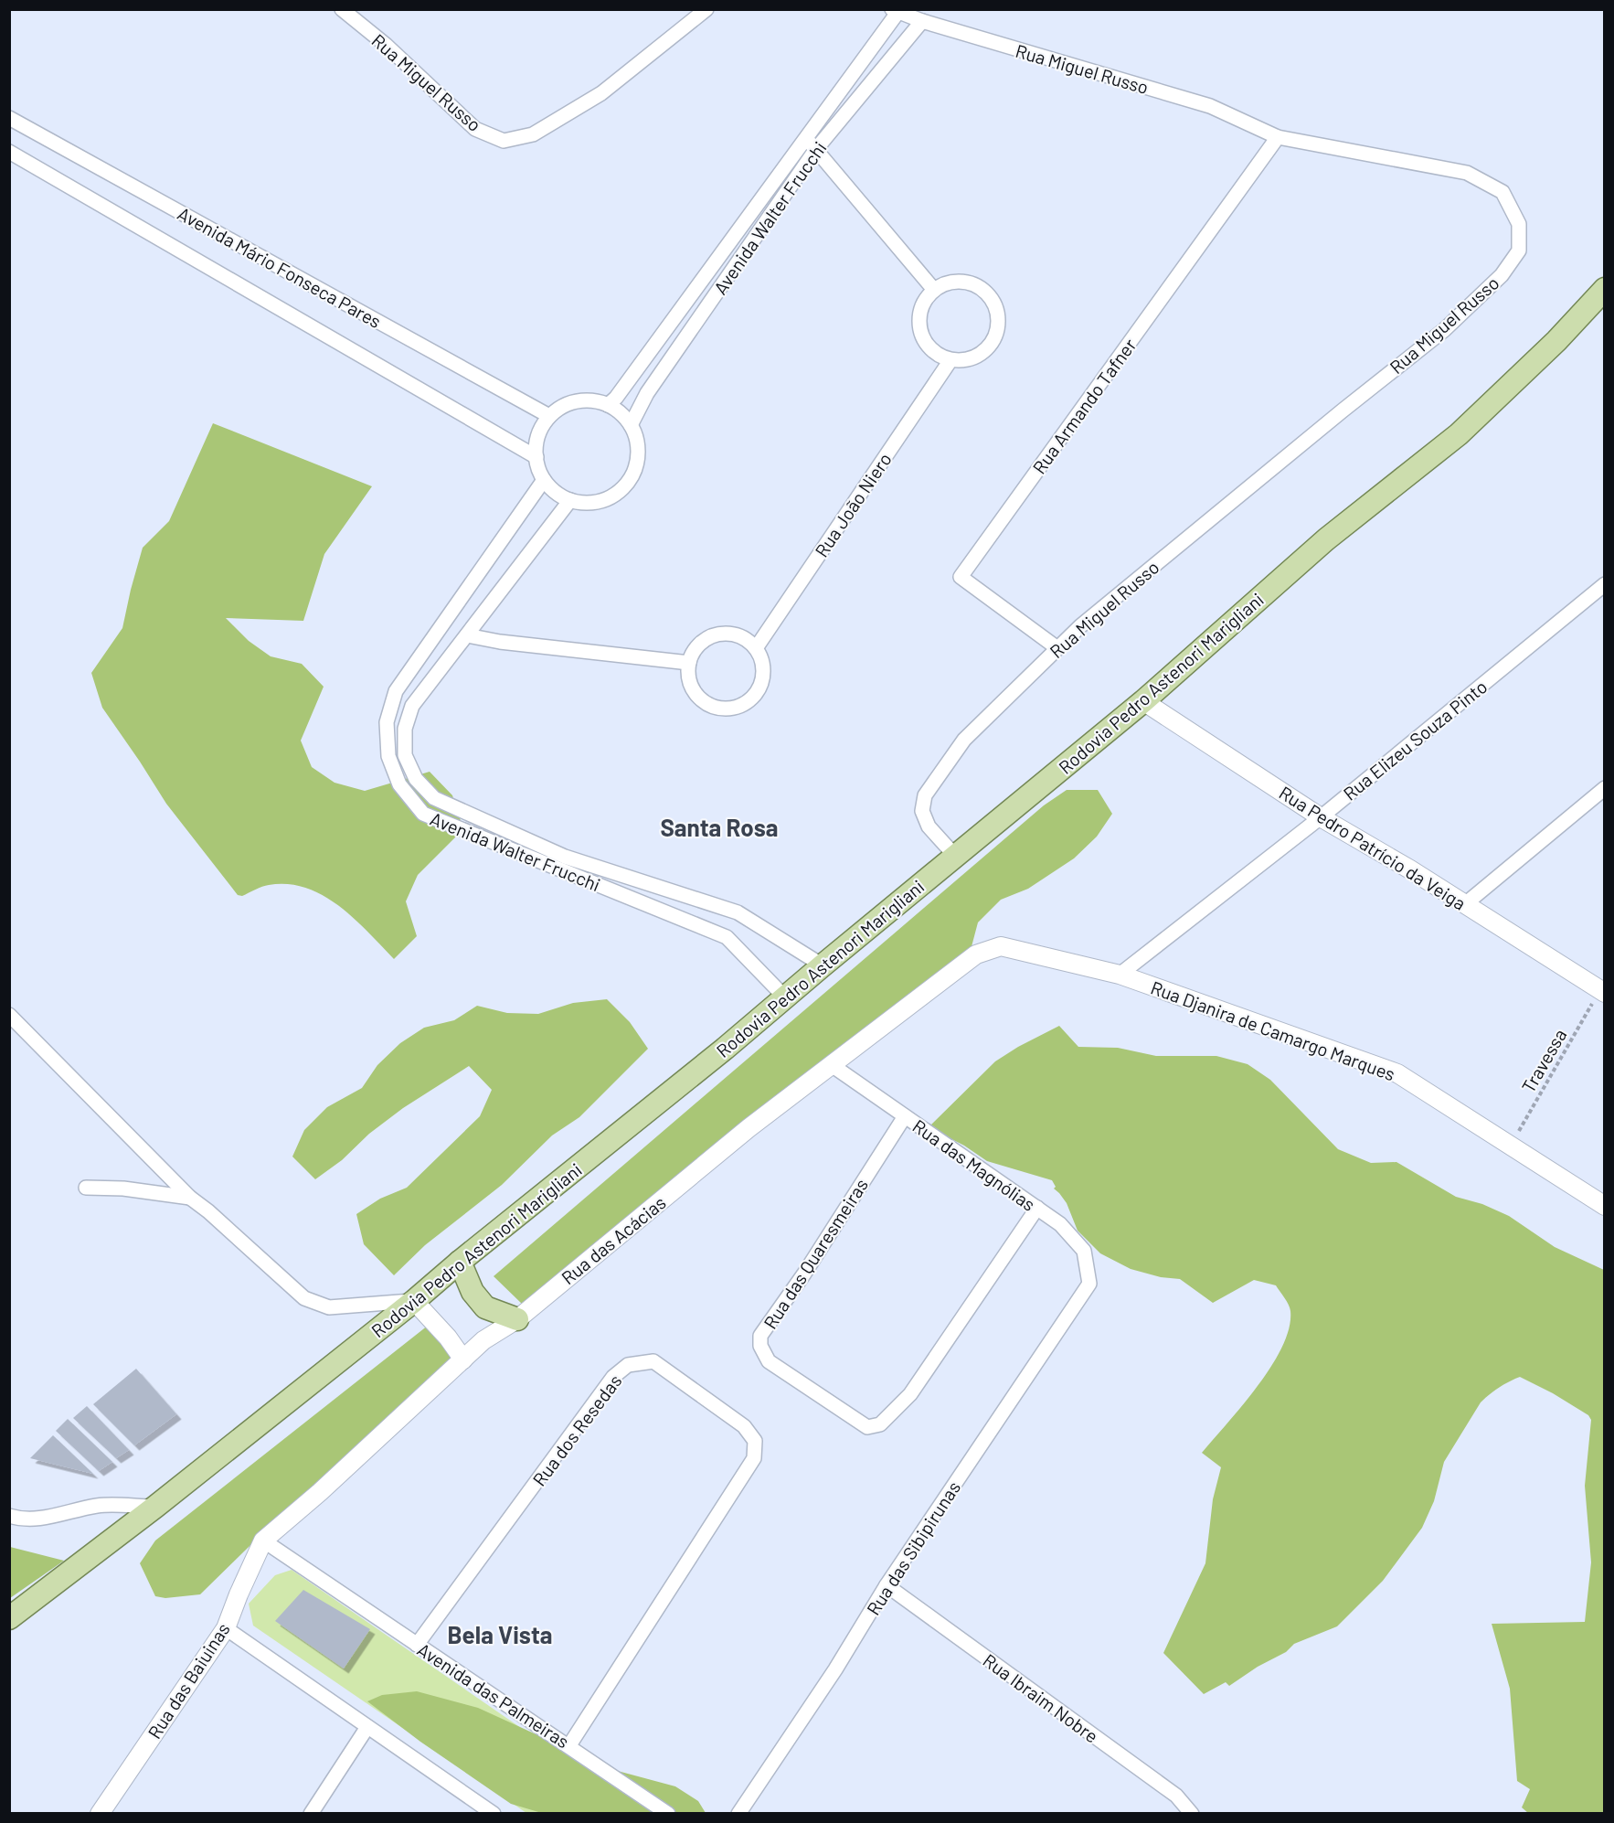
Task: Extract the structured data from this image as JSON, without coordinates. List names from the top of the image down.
{
  "streets": {
    "main road": ["Rodovia Pedro Astenori Marigliani"],
    "street": [
      "Rua Miguel Russo",
      "Avenida Walter Frucchi",
      "Avenida Mário Fonseca Pares",
      "Rua Armando Tafner",
      "Rua João Niero",
      "Rua Elizeu Souza Pinto",
      "Rua Pedro Patrício da Veiga",
      "Rua Djanira de Camargo Marques",
      "Rua das Magnólias",
      "Rua das Acácias",
      "Rua das Quaresmeiras",
      "Rua dos Resedas",
      "Rua das Sibipirunas",
      "Rua das Baiuinas",
      "Avenida das Palmeiras",
      "Rua Ibraim Nobre"
    ],
    "path": ["Travessa"]
  },
  "crossings": [
    ["Rua Miguel Russo", "Avenida Walter Frucchi"],
    ["Rua Miguel Russo", "Rua Armando Tafner"],
    ["Rua Miguel Russo", "Rodovia Pedro Astenori Marigliani"],
    ["Avenida Walter Frucchi", "Avenida Mário Fonseca Pares"],
    ["Avenida Walter Frucchi", "Rodovia Pedro Astenori Marigliani"],
    ["Rodovia Pedro Astenori Marigliani", "Rua Pedro Patrício da Veiga"],
    ["Rua Elizeu Souza Pinto", "Rua Pedro Patrício da Veiga"],
    ["Rua Elizeu Souza Pinto", "Rua Djanira de Camargo Marques"],
    ["Rua Pedro Patrício da Veiga", "Travessa"],
    ["Rua Djanira de Camargo Marques", "Travessa"],
    ["Rua Djanira de Camargo Marques", "Rua das Acácias"],
    ["Rua das Magnólias", "Rua das Acácias"],
    ["Rua das Magnólias", "Rua das Quaresmeiras"],
    ["Rua das Magnólias", "Rua das Sibipirunas"],
    ["Rua das Acácias", "Rua das Baiuinas"],
    ["Rua das Acácias", "Avenida das Palmeiras"],
    ["Rua dos Resedas", "Avenida das Palmeiras"],
    ["Rua das Sibipirunas", "Rua Ibraim Nobre"],
    ["Rua das Baiuinas", "Avenida das Palmeiras"]
  ],
  "districts": ["Santa Rosa", "Bela Vista"]
}
